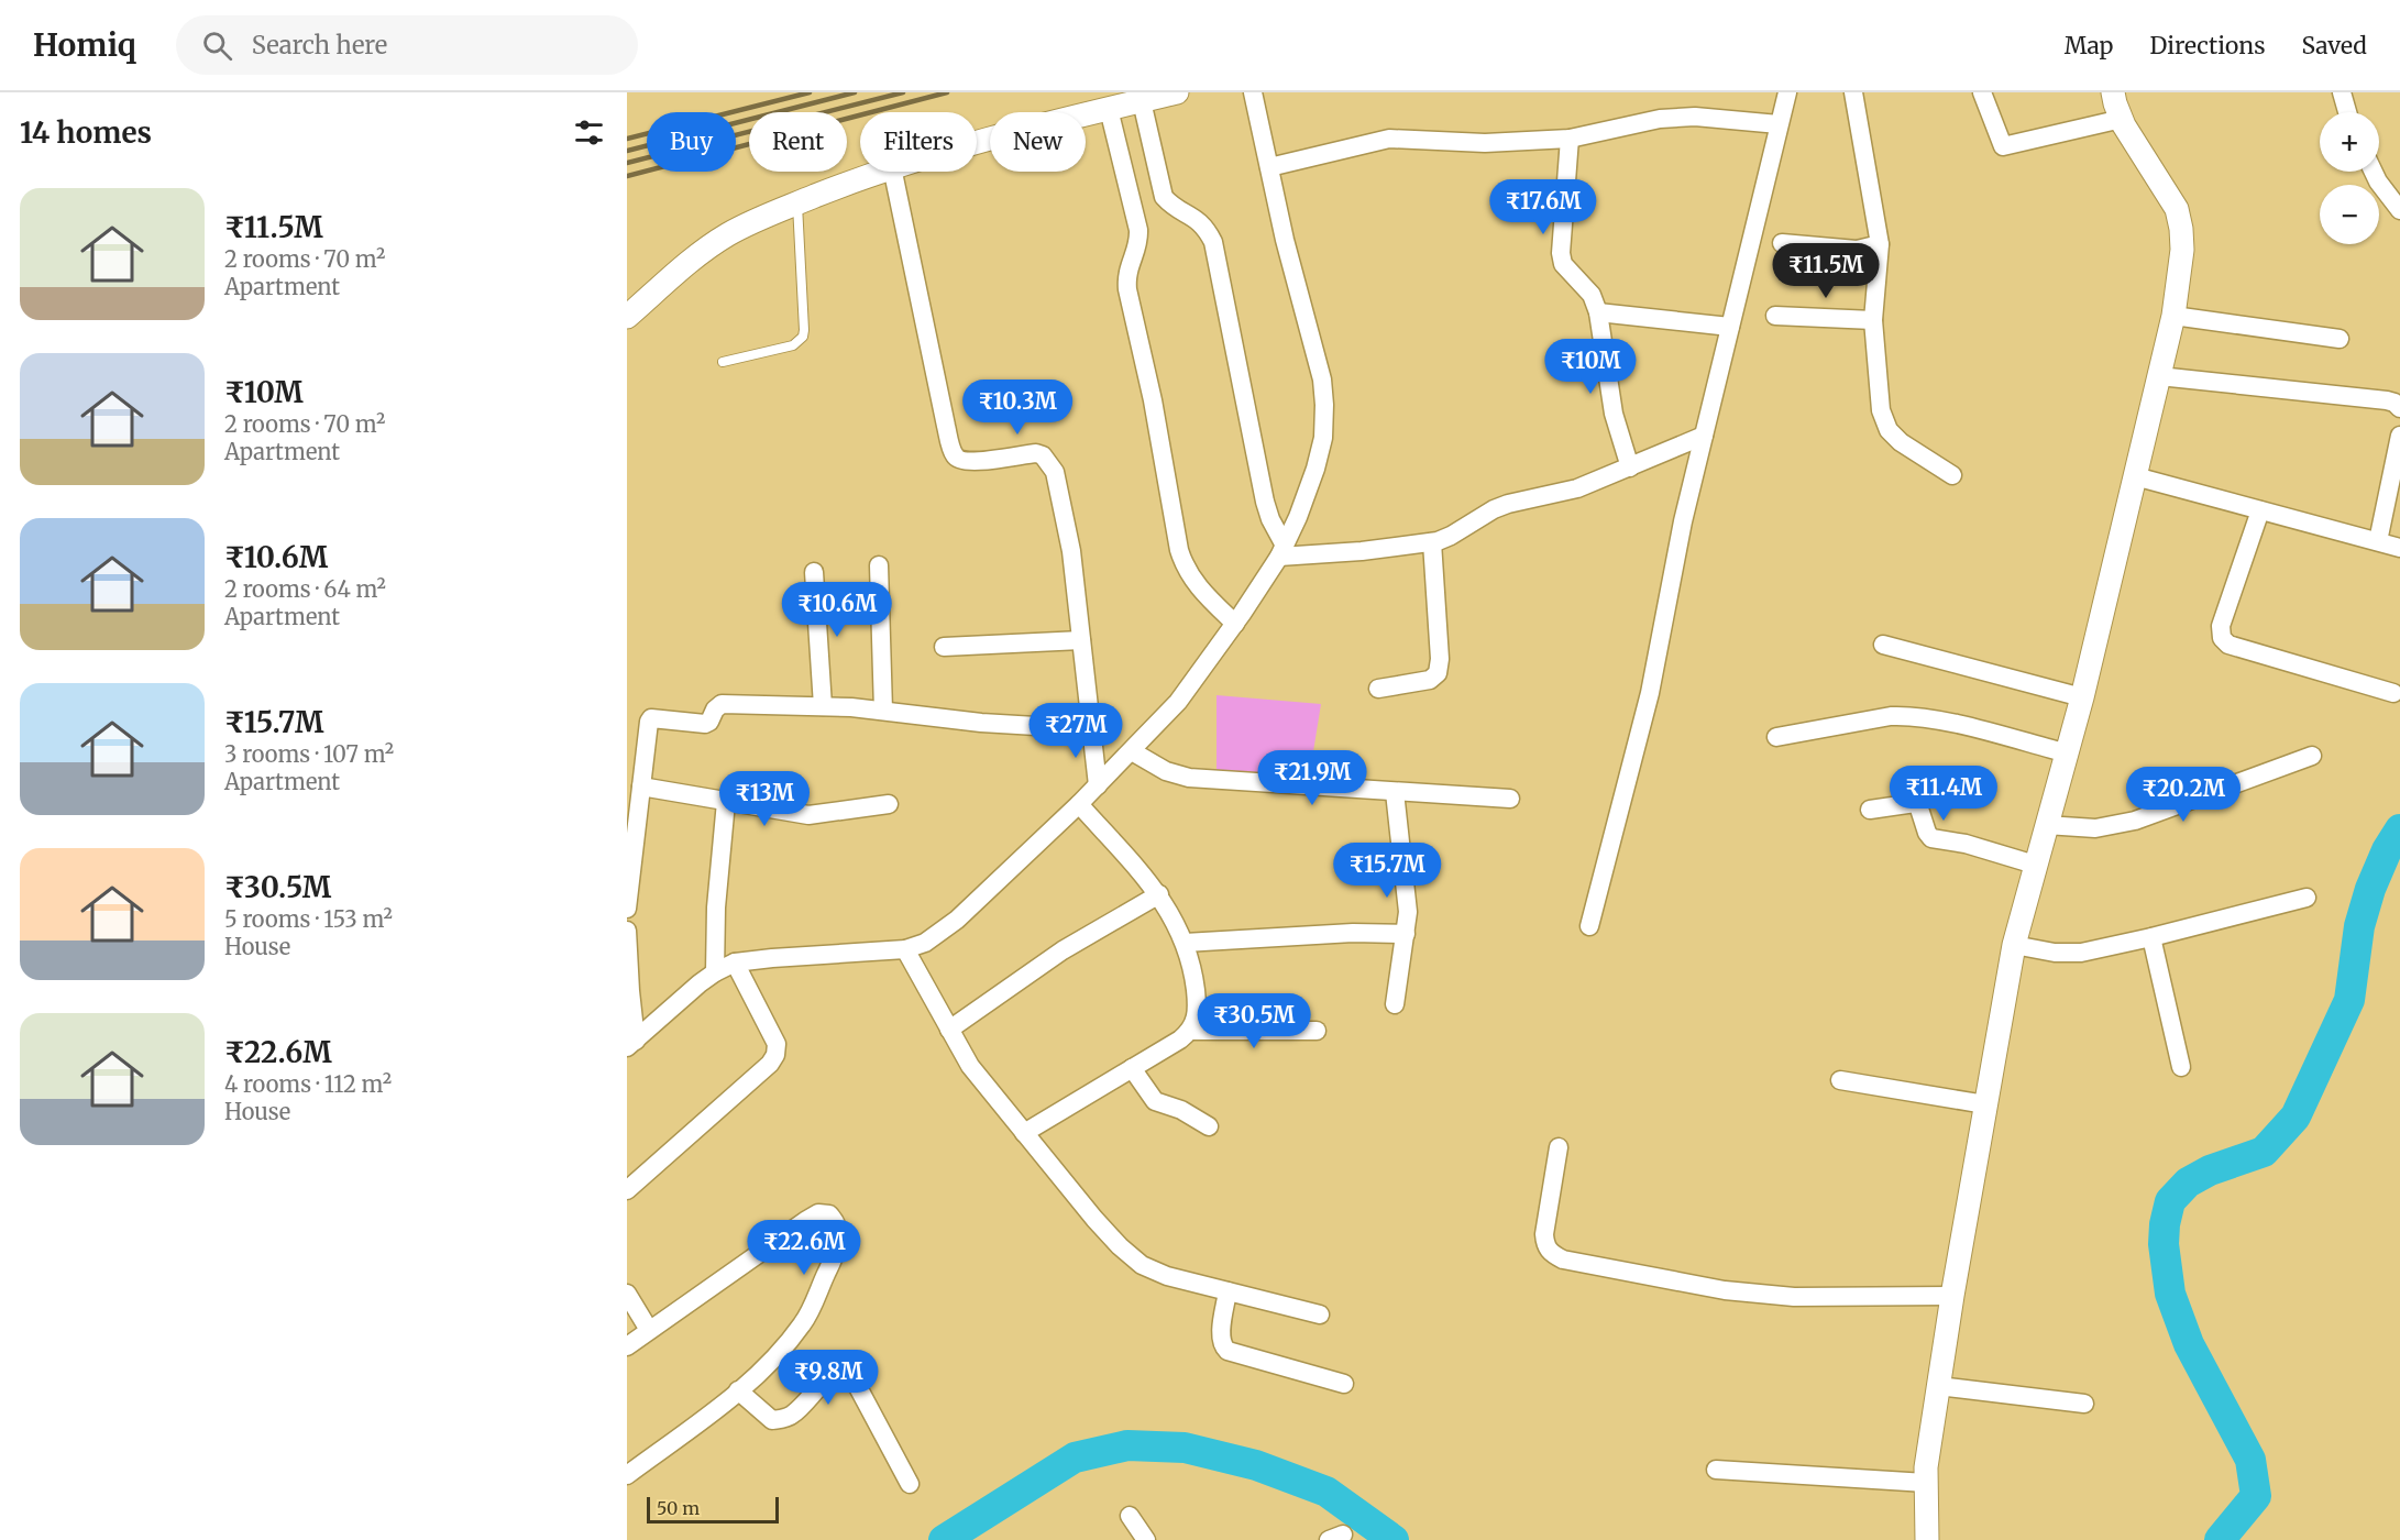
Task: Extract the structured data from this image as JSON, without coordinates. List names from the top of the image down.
{
  "scale_bar": "50 m",
  "page": {
    "header": "Homiq",
    "search": "Search here",
    "nav": ["Map", "Directions", "Saved"],
    "heading": "14 homes",
    "map_buttons": ["+", "−"],
    "chip": [
      "Buy",
      "Rent",
      "Filters",
      "New"
    ],
    "list": [
      {
        "name": "₹11.5M",
        "note": "2 rooms · 70 m² · Apartment"
      },
      {
        "name": "₹10M",
        "note": "2 rooms · 70 m² · Apartment"
      },
      {
        "name": "₹10.6M",
        "note": "2 rooms · 64 m² · Apartment"
      },
      {
        "name": "₹15.7M",
        "note": "3 rooms · 107 m² · Apartment"
      },
      {
        "name": "₹30.5M",
        "note": "5 rooms · 153 m² · House"
      },
      {
        "name": "₹22.6M",
        "note": "4 rooms · 112 m² · House"
      }
    ],
    "price": [
      "₹17.6M",
      "₹11.5M",
      "₹10M",
      "₹10.3M",
      "₹10.6M",
      "₹27M",
      "₹21.9M",
      "₹11.4M",
      "₹20.2M",
      "₹13M",
      "₹15.7M",
      "₹30.5M",
      "₹22.6M",
      "₹9.8M"
    ],
    "scale": "50 m"
  }
}
